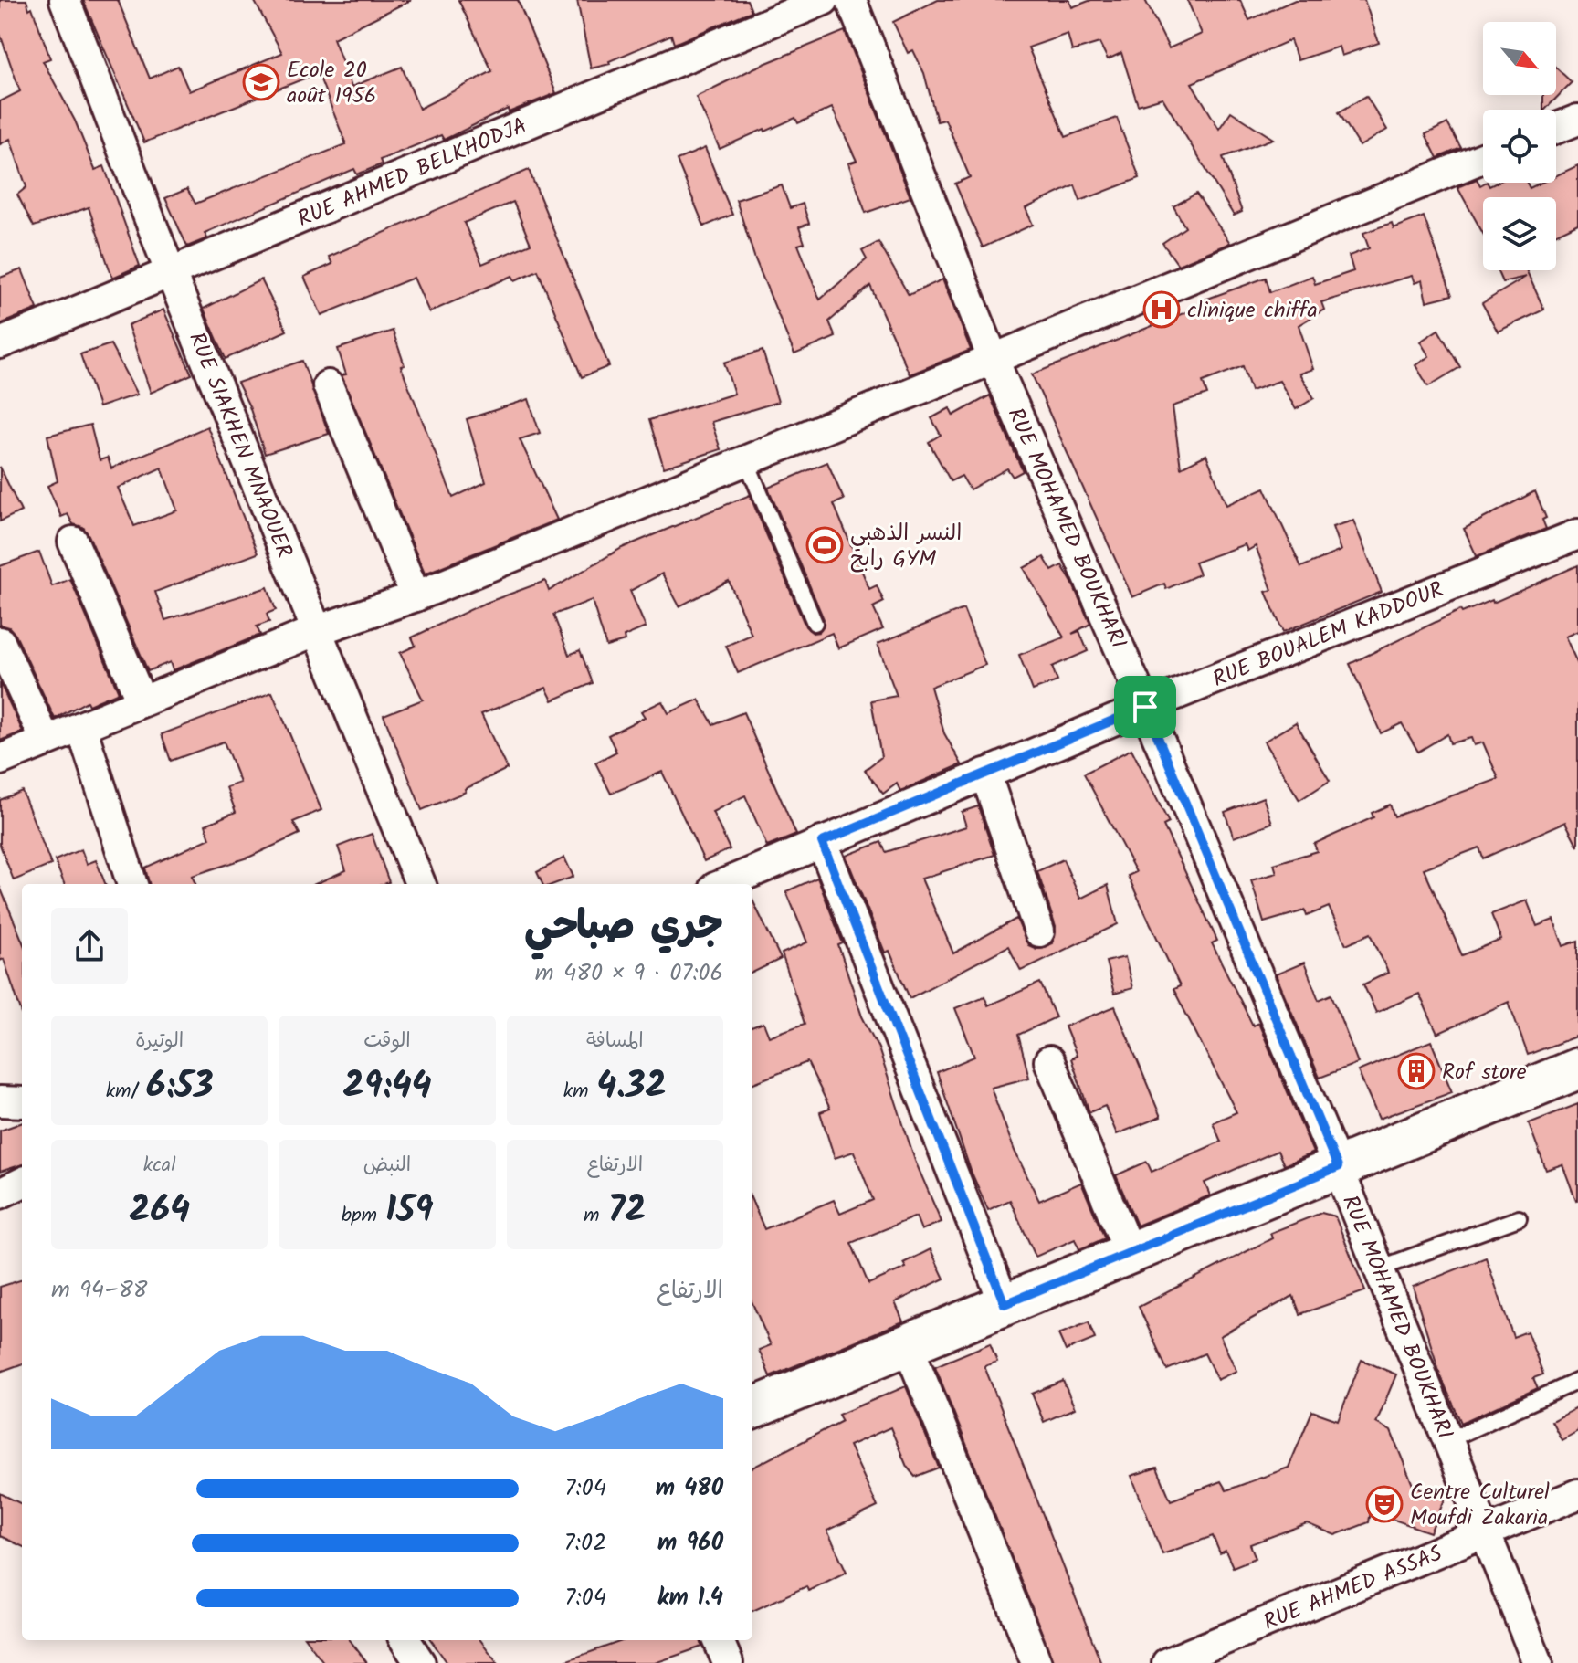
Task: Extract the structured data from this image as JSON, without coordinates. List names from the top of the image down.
{
  "streets": {
    "street": [
      "RUE AHMED BELKHODJA",
      "RUE SIAKHEN MNAOUER",
      "RUE MOHAMED BOUKHARI",
      "RUE BOUALEM KADDOUR",
      "RUE AHMED ASSAS"
    ]
  },
  "crossings": [
    ["RUE AHMED BELKHODJA", "RUE SIAKHEN MNAOUER"],
    ["RUE MOHAMED BOUKHARI", "RUE BOUALEM KADDOUR"],
    ["RUE MOHAMED BOUKHARI", "RUE AHMED ASSAS"]
  ],
  "places": {
    "school or university": ["Ecole 20 août 1956"],
    "hospital": ["clinique chiffa"],
    "sports": ["النسر الذهبي رابح GYM"],
    "building": ["Rof store"],
    "theatre": ["Centre Culturel Moufdi Zakaria"]
  },
  "north": "bottom right",
  "page": {
    "heading": ["جري صباحي", "07:06 · 9 × 480 m"],
    "stats": [
      ["المسافة", "4.32 km"],
      ["الوقت", "29:44"],
      ["الوتيرة", "6:53 /km"],
      ["الارتفاع", "72 m"],
      ["النبض", "159 bpm"],
      ["kcal", "264"]
    ],
    "chart": ["الارتفاع", "88–94 m"],
    "list": [
      {
        "name": "480 m",
        "note": "7:04"
      },
      {
        "name": "960 m",
        "note": "7:02"
      },
      {
        "name": "1.4 km",
        "note": "7:04"
      }
    ]
  }
}
